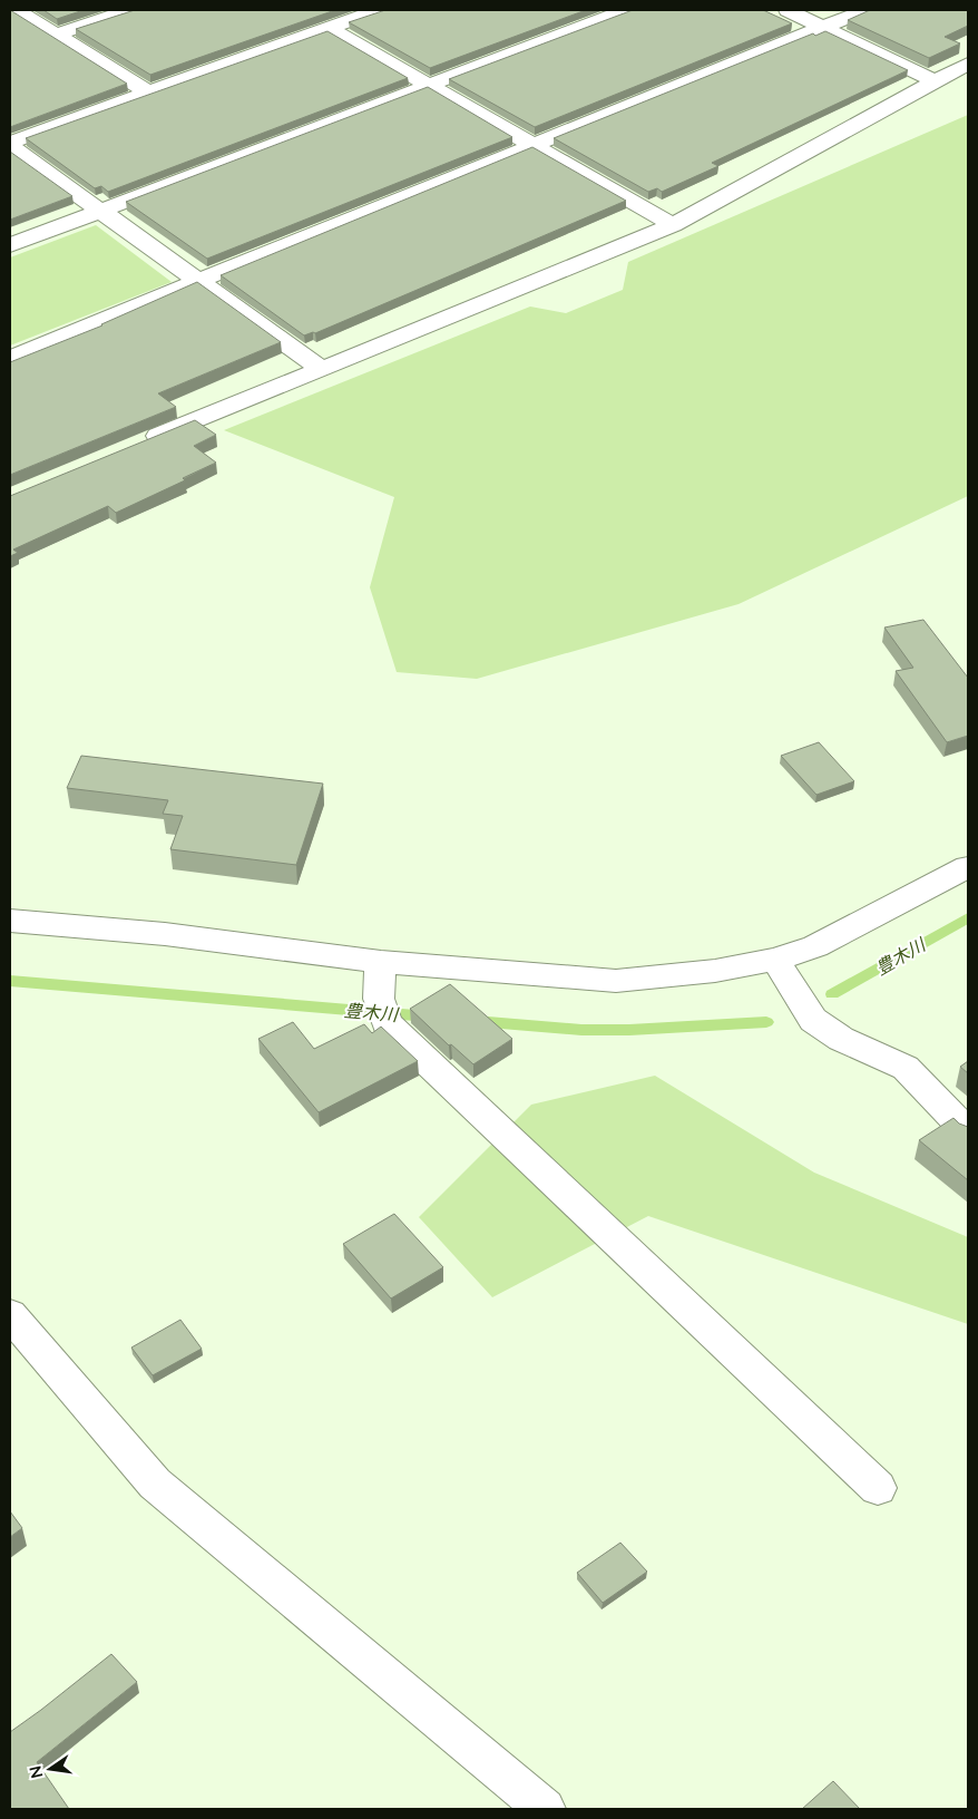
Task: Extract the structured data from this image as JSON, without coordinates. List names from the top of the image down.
{
  "water": ["豊木川"],
  "north": "left"
}
